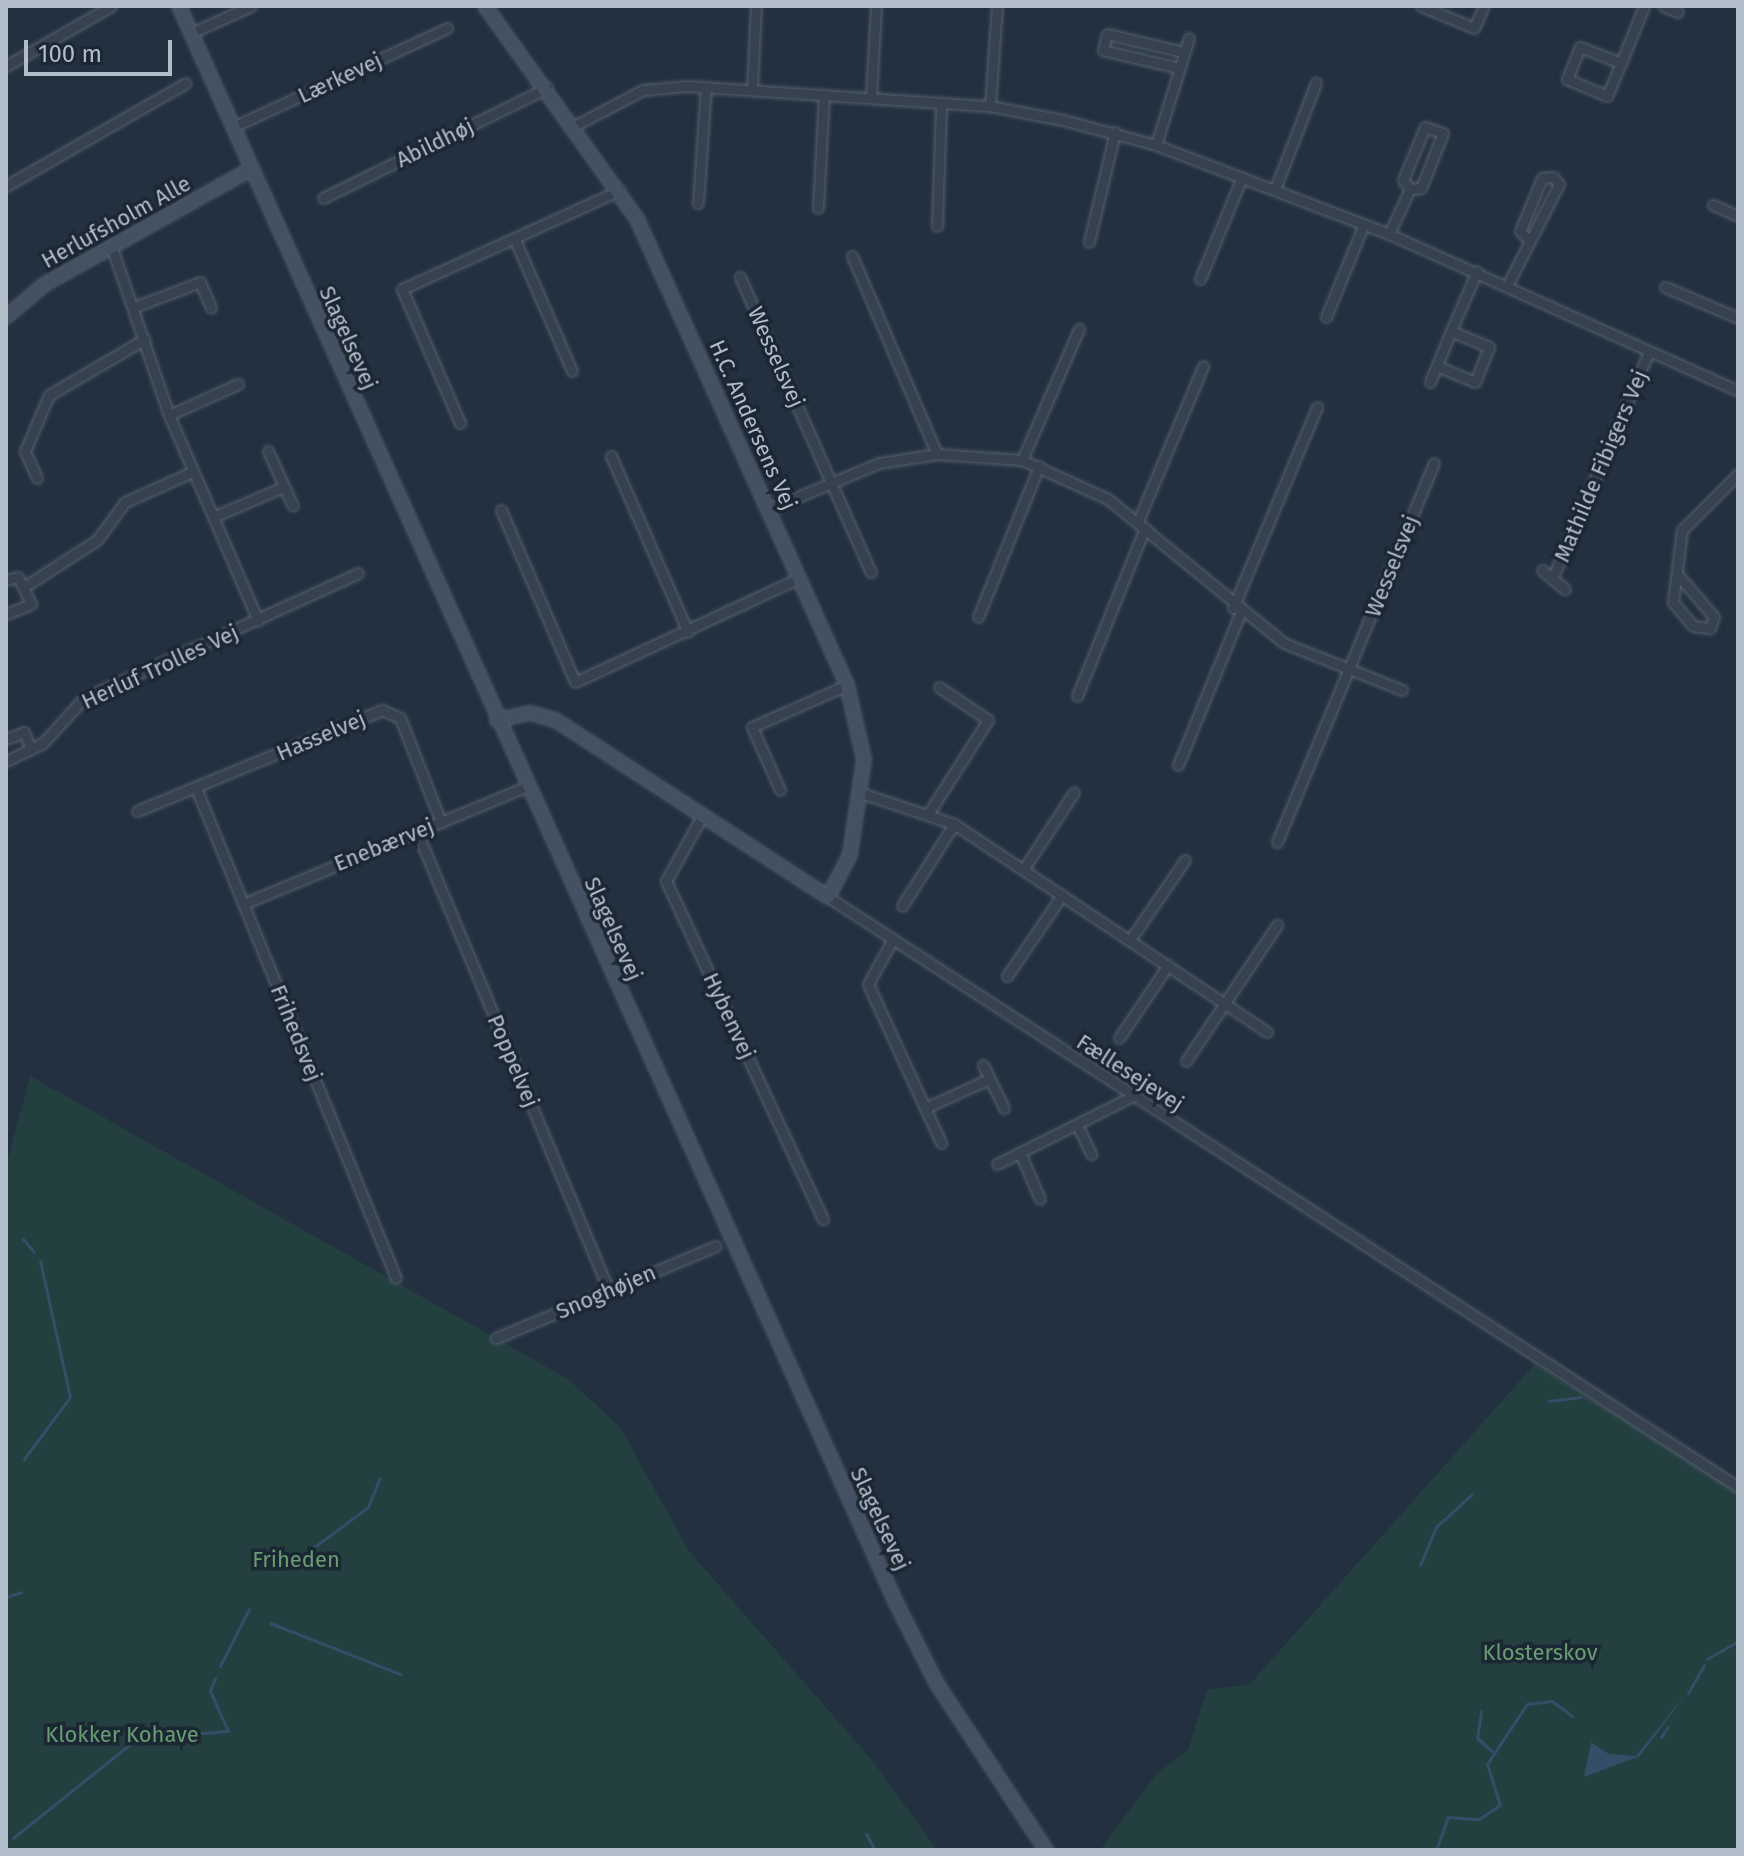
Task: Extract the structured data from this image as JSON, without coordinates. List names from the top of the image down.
{
  "streets": {
    "street": [
      "Lærkevej",
      "Abildhøj",
      "Herlufsholm Alle",
      "Slagelsevej",
      "Wesselsvej",
      "H.C. Andersens Vej",
      "Mathilde Fibigers Vej",
      "Herluf Trolles Vej",
      "Hasselvej",
      "Enebærvej",
      "Hybenvej",
      "Frihedsvej",
      "Poppelvej",
      "Fællesejevej",
      "Snoghøjen"
    ]
  },
  "crossings": [
    ["Lærkevej", "Slagelsevej"],
    ["Abildhøj", "H.C. Andersens Vej"],
    ["Herlufsholm Alle", "Slagelsevej"],
    ["Herlufsholm Alle", "Herluf Trolles Vej"],
    ["Slagelsevej", "Enebærvej"],
    ["Slagelsevej", "Fællesejevej"],
    ["H.C. Andersens Vej", "Fællesejevej"],
    ["Hasselvej", "Enebærvej"],
    ["Hasselvej", "Frihedsvej"],
    ["Enebærvej", "Frihedsvej"],
    ["Enebærvej", "Poppelvej"],
    ["Hybenvej", "Fællesejevej"],
    ["Poppelvej", "Snoghøjen"]
  ],
  "parks": ["Friheden", "Klosterskov", "Klokker Kohave"],
  "scale_bar": "100 m"
}
